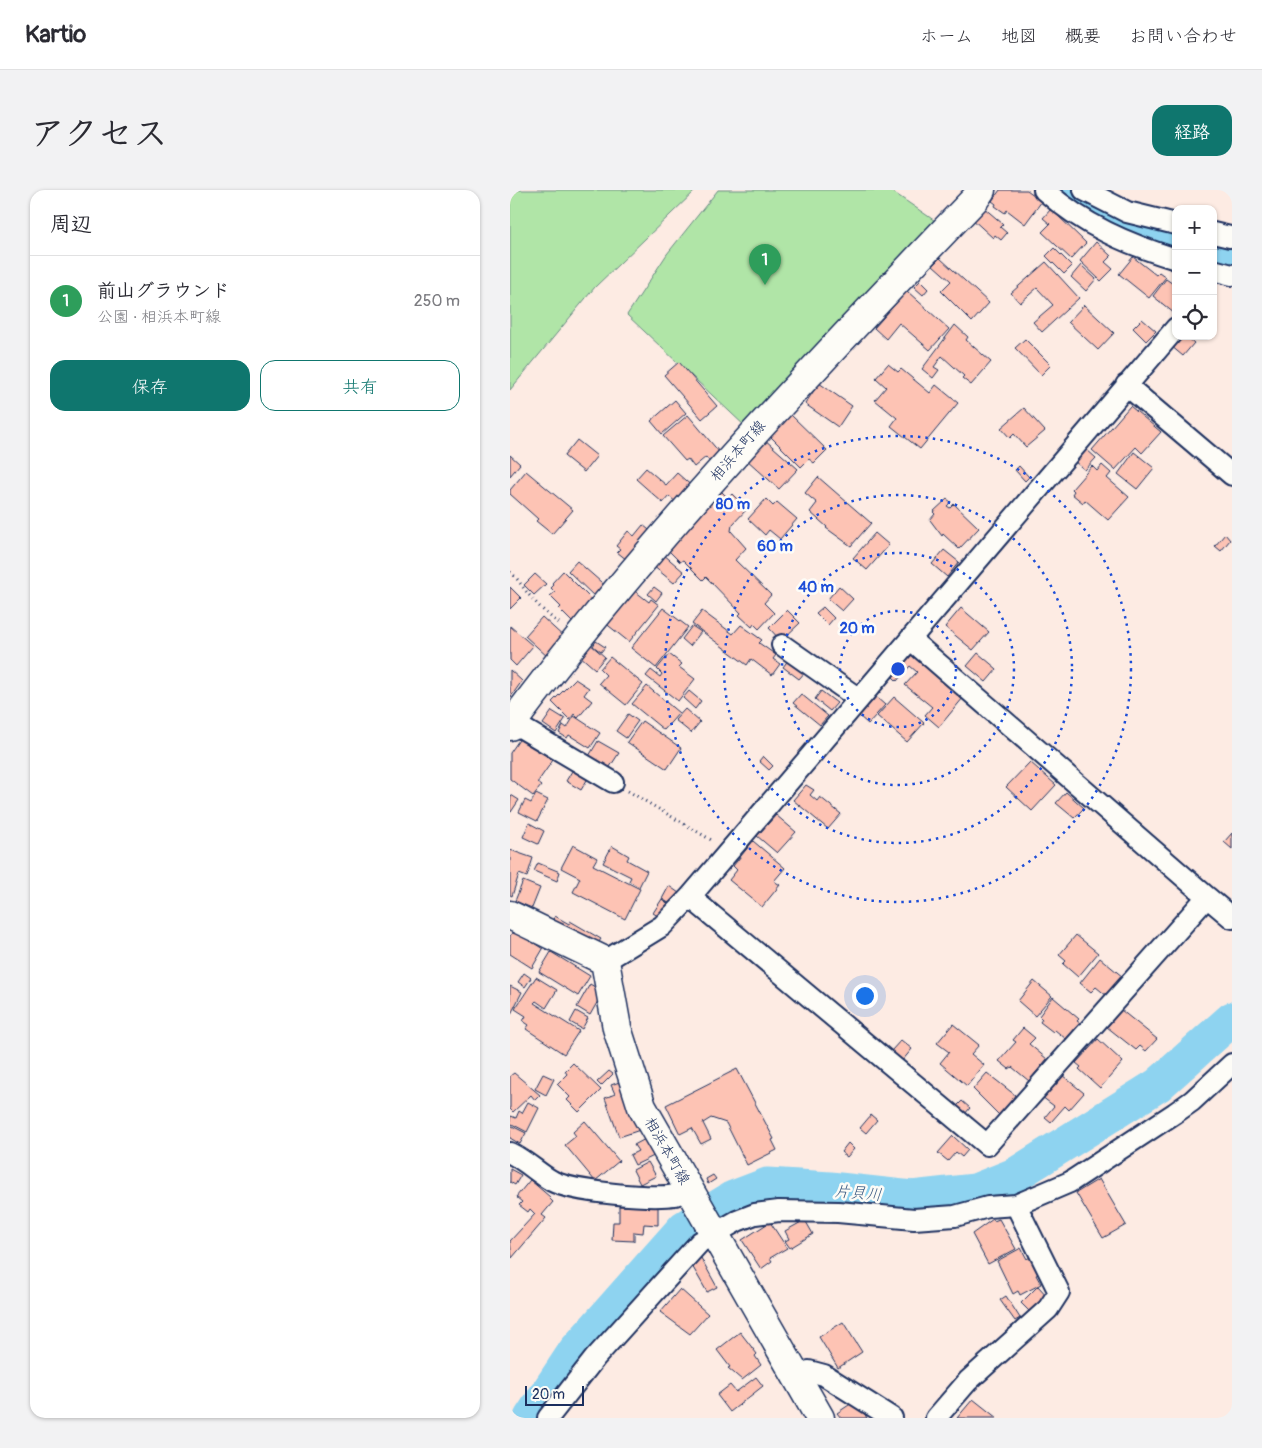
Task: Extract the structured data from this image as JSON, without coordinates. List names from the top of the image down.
{
  "streets": {
    "main road": ["相浜本町線"]
  },
  "water": ["片貝川"],
  "scale_bar": "20 m",
  "page": {
    "header": "Kartio",
    "nav": [
      "ホーム",
      "地図",
      "概要",
      "お問い合わせ"
    ],
    "title": "アクセス",
    "buttons": [
      "経路",
      ["保存", "共有"]
    ],
    "heading": "周辺",
    "map_buttons": ["+", "−"],
    "pins": "1",
    "list": [
      {
        "mark": "1",
        "name": "前山グラウンド",
        "note": "公園 · 相浜本町線",
        "value": "250 m"
      }
    ],
    "scale": "20 m"
  },
  "rings": [
    "80 m",
    "60 m",
    "40 m",
    "20 m"
  ]
}
